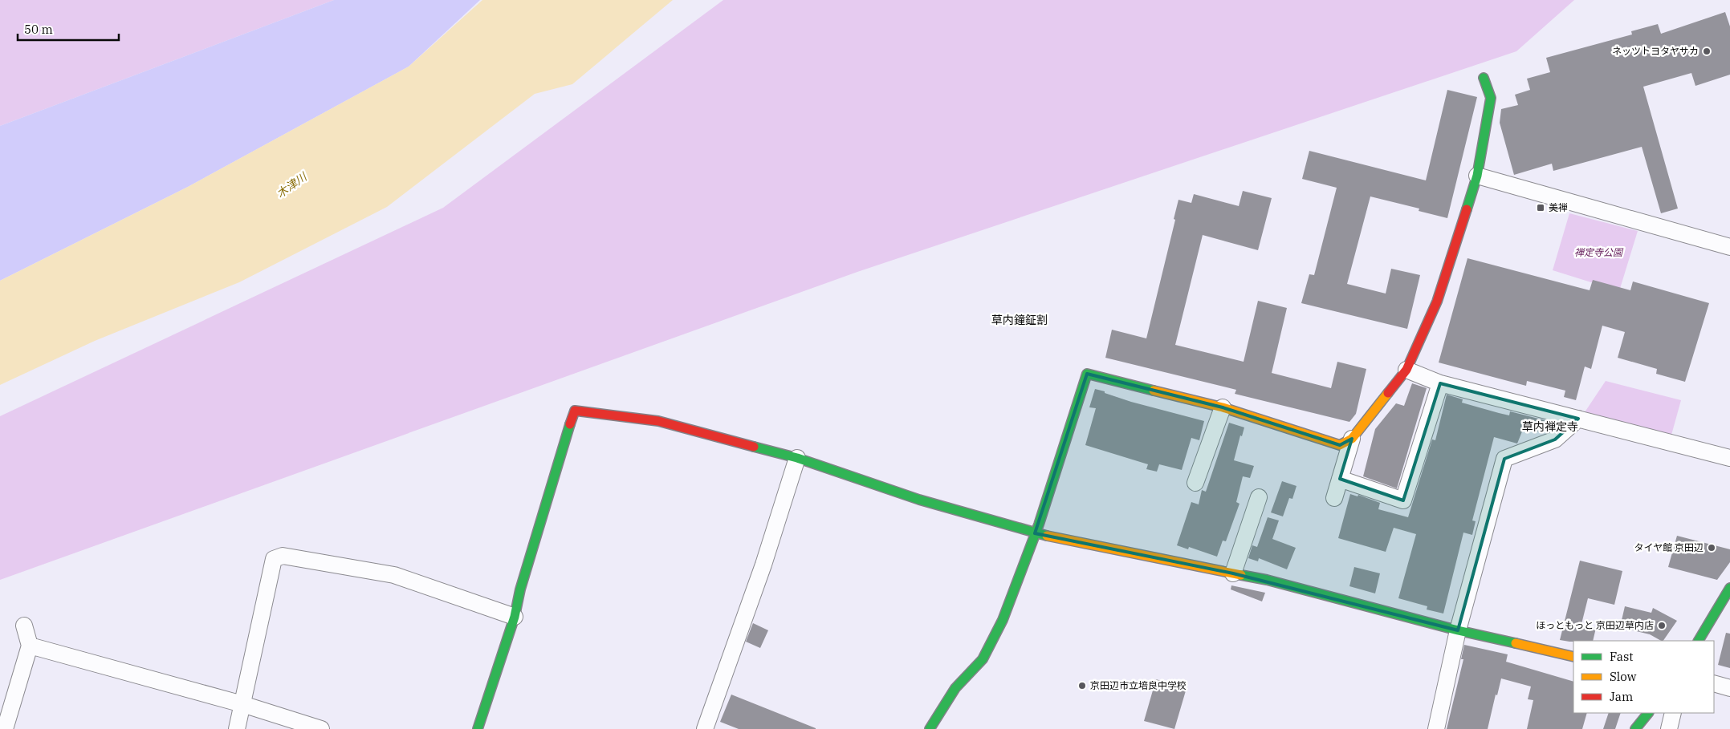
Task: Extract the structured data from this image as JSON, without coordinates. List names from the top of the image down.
{
  "districts": ["草内鐘鉦割", "草内禅定寺"],
  "water": ["木津川"],
  "parks": ["禅定寺公園"],
  "places": {
    "other": [
      "ネッツトヨタヤサカ",
      "タイヤ館 京田辺",
      "ほっともっと 京田辺草内店",
      "京田辺市立培良中学校"
    ],
    "transit": ["美禅"]
  },
  "legend": ["Fast", "Slow", "Jam"],
  "scale_bar": "50 m"
}
